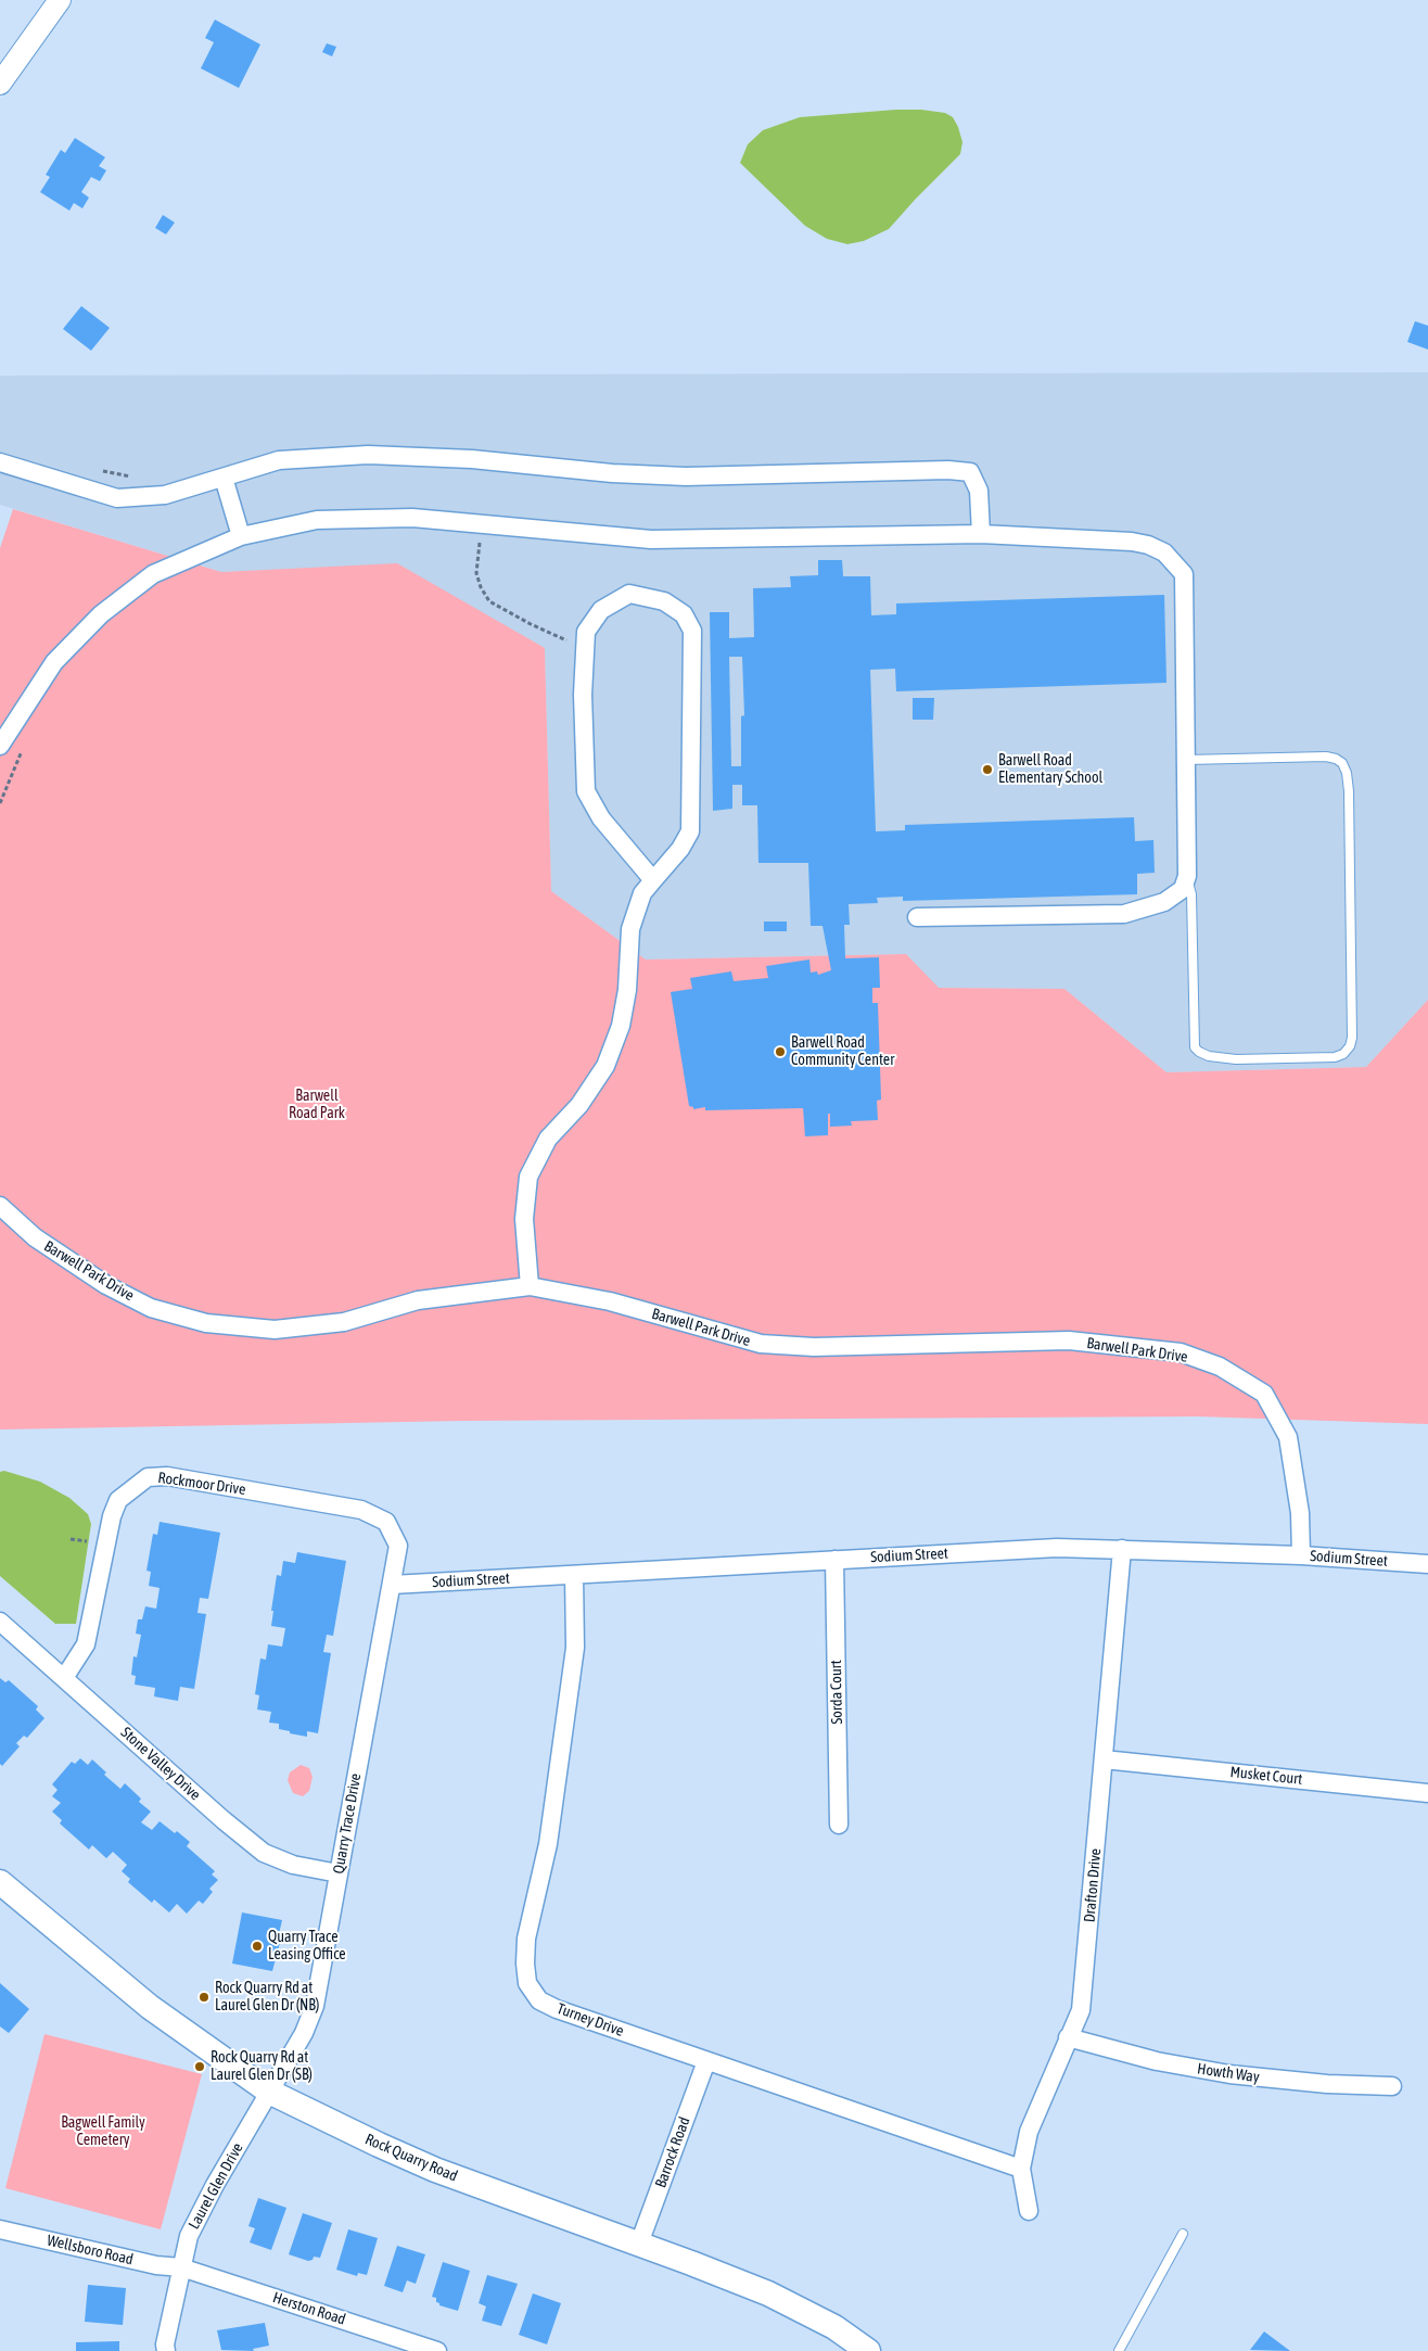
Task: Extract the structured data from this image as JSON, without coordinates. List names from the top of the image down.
{
  "streets": {
    "main road": ["Rock Quarry Road"],
    "street": [
      "Barwell Park Drive",
      "Rockmoor Drive",
      "Sodium Street",
      "Sorda Court",
      "Stone Valley Drive",
      "Musket Court",
      "Quarry Trace Drive",
      "Drafton Drive",
      "Turney Drive",
      "Howth Way",
      "Barrock Road",
      "Laurel Glen Drive",
      "Wellsboro Road",
      "Herston Road"
    ]
  },
  "crossings": [
    ["Barwell Park Drive", "Sodium Street"],
    ["Rockmoor Drive", "Stone Valley Drive"],
    ["Rockmoor Drive", "Quarry Trace Drive"],
    ["Sodium Street", "Sorda Court"],
    ["Sodium Street", "Quarry Trace Drive"],
    ["Sodium Street", "Drafton Drive"],
    ["Sodium Street", "Turney Drive"],
    ["Stone Valley Drive", "Quarry Trace Drive"],
    ["Musket Court", "Drafton Drive"],
    ["Quarry Trace Drive", "Rock Quarry Road"],
    ["Quarry Trace Drive", "Laurel Glen Drive"],
    ["Drafton Drive", "Turney Drive"],
    ["Drafton Drive", "Howth Way"],
    ["Turney Drive", "Barrock Road"],
    ["Barrock Road", "Rock Quarry Road"],
    ["Rock Quarry Road", "Laurel Glen Drive"],
    ["Laurel Glen Drive", "Wellsboro Road"],
    ["Laurel Glen Drive", "Herston Road"],
    ["Wellsboro Road", "Herston Road"]
  ],
  "parks": ["Barwell Road Park", "Bagwell Family Cemetery"],
  "places": [
    "Barwell Road Elementary School",
    "Barwell Road Community Center",
    "Quarry Trace Leasing Office",
    "Rock Quarry Rd at Laurel Glen Dr (NB)",
    "Rock Quarry Rd at Laurel Glen Dr (SB)"
  ]
}
